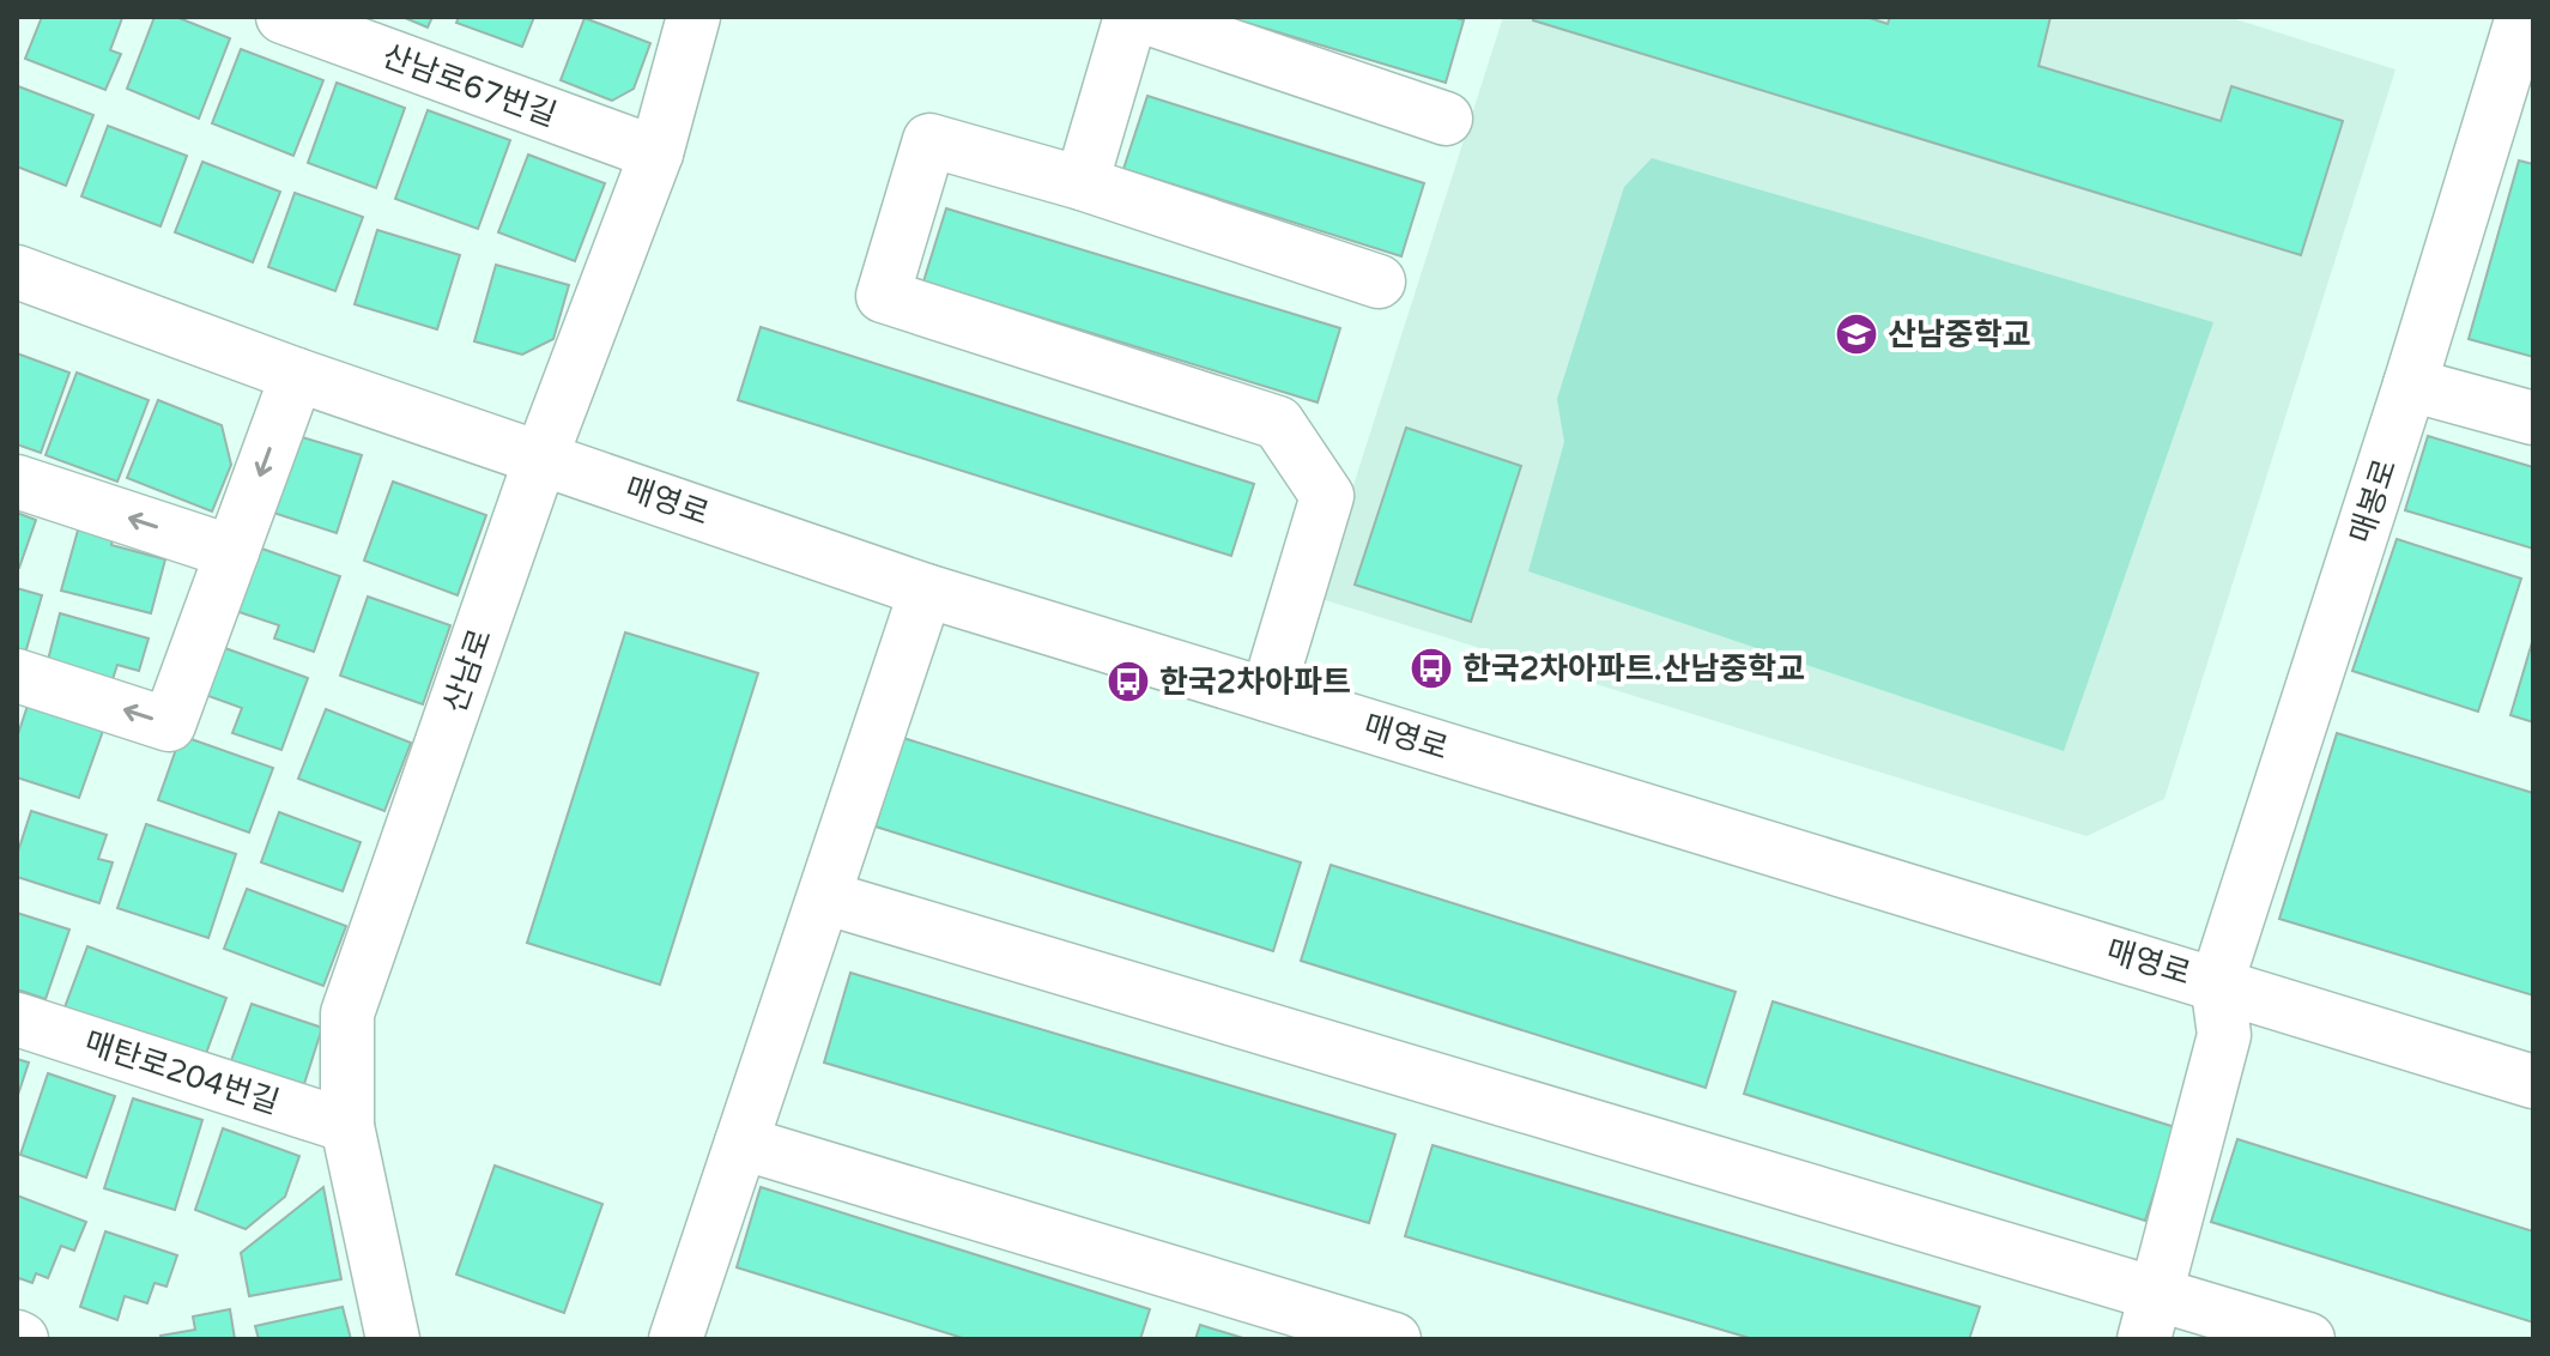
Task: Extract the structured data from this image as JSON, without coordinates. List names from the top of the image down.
{
  "streets": {
    "street": [
      "산남로67번길",
      "매영로",
      "매봉로",
      "산남로",
      "매탄로204번길"
    ]
  },
  "crossings": [
    ["산남로67번길", "산남로"],
    ["매영로", "매봉로"],
    ["매영로", "산남로"],
    ["산남로", "매탄로204번길"]
  ],
  "places": {
    "school or university": ["산남중학교"],
    "bus stop": ["한국2차아파트.산남중학교", "한국2차아파트"]
  }
}
